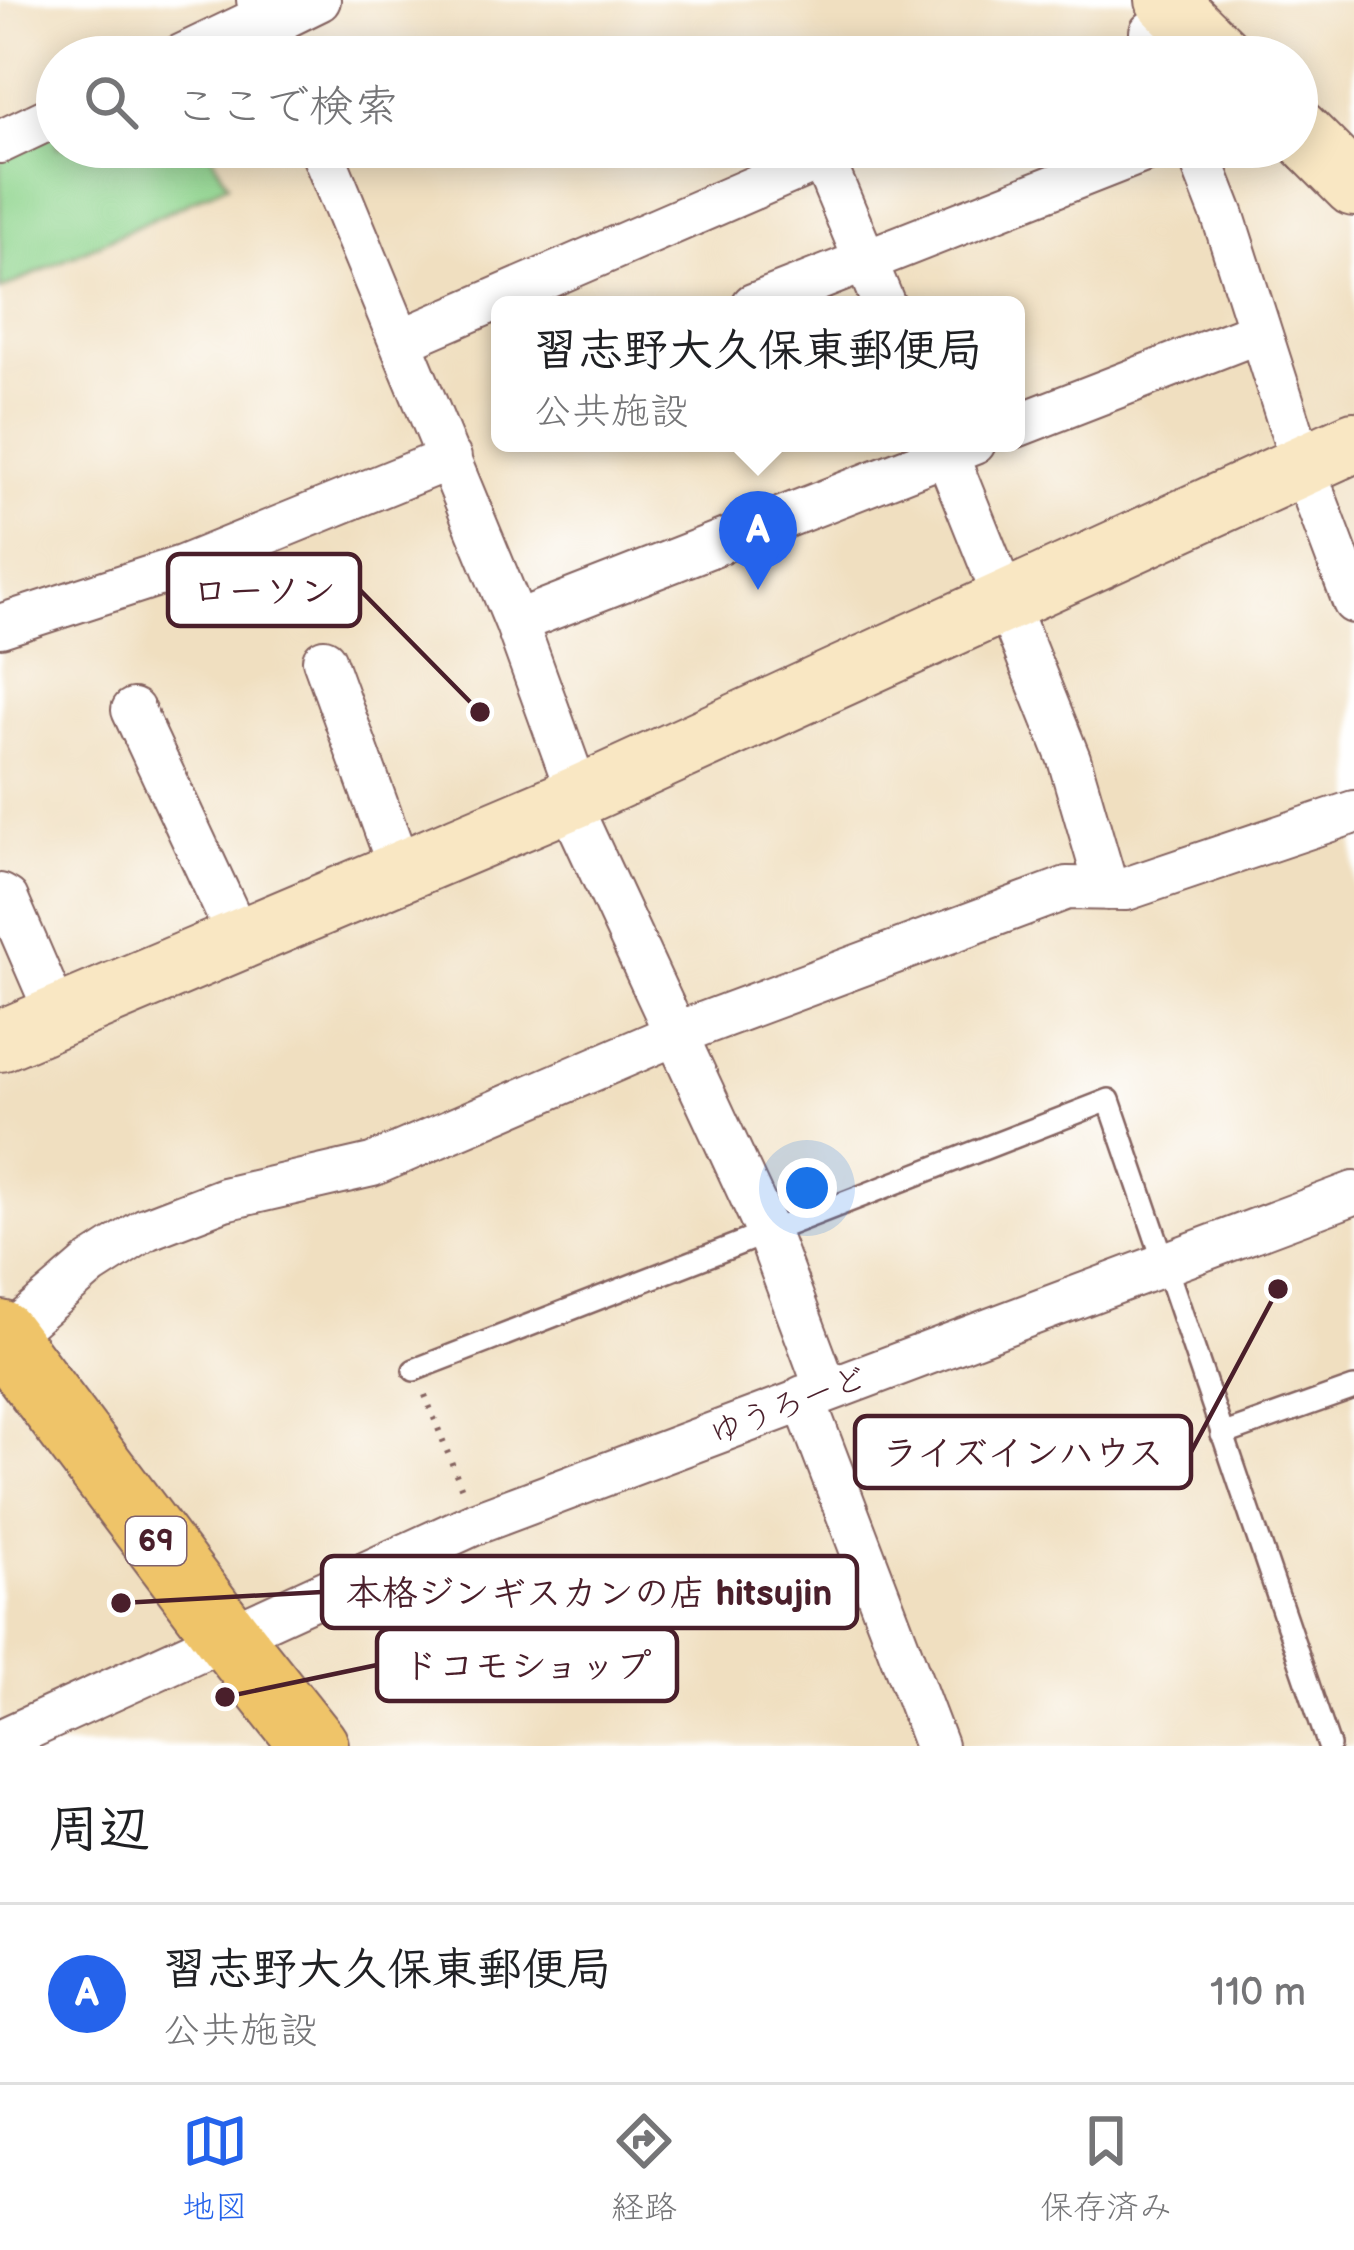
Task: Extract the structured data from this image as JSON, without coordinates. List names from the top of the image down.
{
  "streets": {
    "main road": ["69"],
    "street": ["ゆうろーど"]
  },
  "crossings": [
    ["ゆうろーど", "69"]
  ],
  "places": [
    "ローソン",
    "ライズインハウス",
    "本格ジンギスカンの店 hitsujin",
    "ドコモショップ"
  ],
  "page": {
    "search": "ここで検索",
    "popup": ["習志野大久保東郵便局", "公共施設"],
    "pins": "A",
    "heading": "周辺",
    "list": [
      {
        "mark": "A",
        "name": "習志野大久保東郵便局",
        "note": "公共施設",
        "value": "110 m"
      }
    ],
    "nav": ["地図", "経路", "保存済み"]
  }
}
